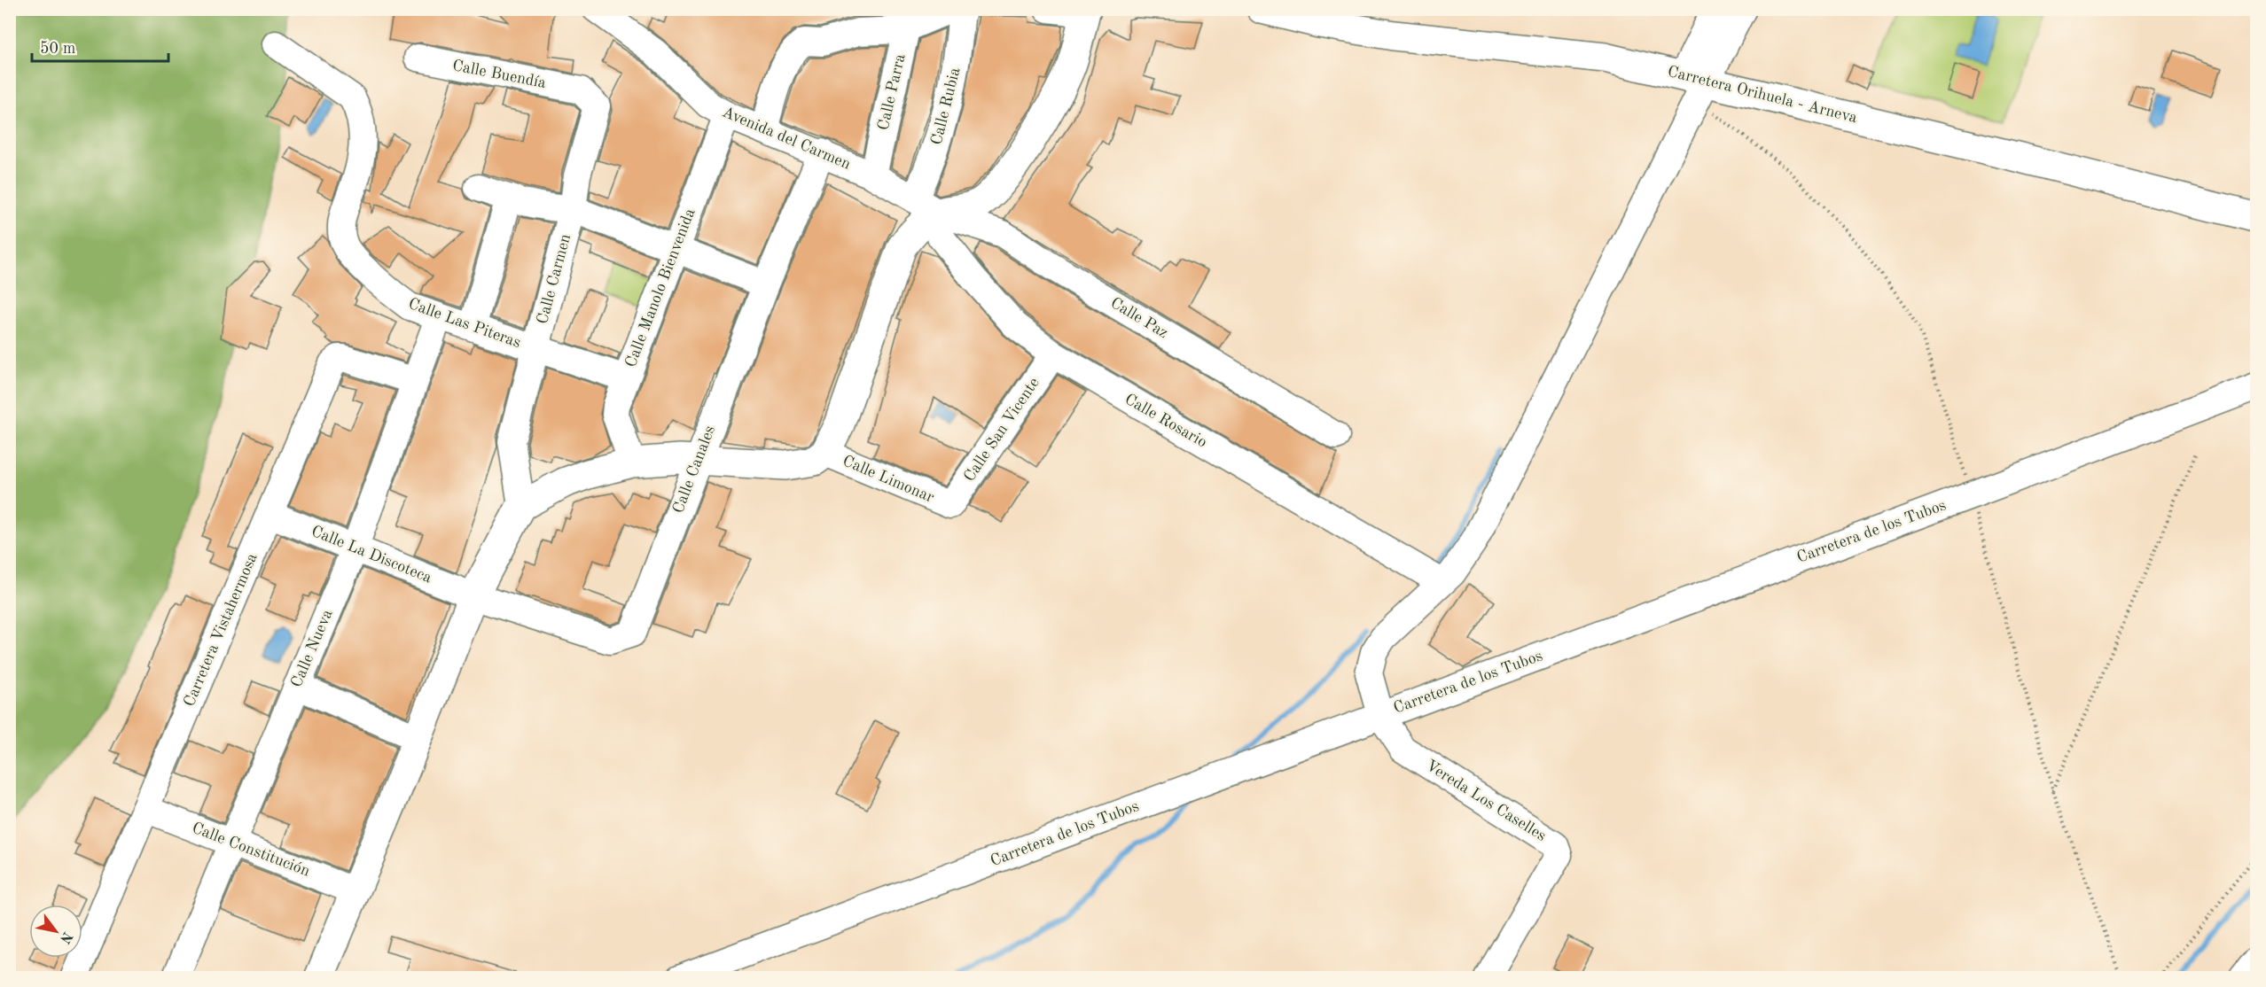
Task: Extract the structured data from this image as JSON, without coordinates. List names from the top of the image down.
{
  "streets": {
    "main road": ["Carretera Orihuela - Arneva"],
    "street": [
      "Calle Buendía",
      "Calle Parra",
      "Calle Rubia",
      "Avenida del Carmen",
      "Calle Carmen",
      "Calle Manolo Bienvenida",
      "Calle Paz",
      "Calle Las Piteras",
      "Calle Rosario",
      "Calle San Vicente",
      "Calle Canales",
      "Calle Limonar",
      "Carretera de los Tubos",
      "Calle La Discoteca",
      "Carretera Vistahermosa",
      "Calle Nueva",
      "Vereda Los Caselles",
      "Calle Constitución"
    ]
  },
  "crossings": [
    ["Calle Buendía", "Calle Carmen"],
    ["Calle Parra", "Avenida del Carmen"],
    ["Carretera Orihuela - Arneva", "Vereda Los Caselles"],
    ["Calle Rubia", "Avenida del Carmen"],
    ["Calle Rubia", "Calle Paz"],
    ["Calle Rubia", "Calle Rosario"],
    ["Avenida del Carmen", "Calle Manolo Bienvenida"],
    ["Avenida del Carmen", "Calle Paz"],
    ["Avenida del Carmen", "Calle Rosario"],
    ["Avenida del Carmen", "Calle Canales"],
    ["Calle Carmen", "Calle Las Piteras"],
    ["Calle Manolo Bienvenida", "Calle Las Piteras"],
    ["Calle Paz", "Calle Rosario"],
    ["Calle Las Piteras", "Calle Nueva"],
    ["Calle Rosario", "Calle San Vicente"],
    ["Calle Rosario", "Vereda Los Caselles"],
    ["Calle San Vicente", "Calle Limonar"],
    ["Calle Canales", "Calle La Discoteca"],
    ["Carretera de los Tubos", "Vereda Los Caselles"],
    ["Calle La Discoteca", "Carretera Vistahermosa"],
    ["Calle La Discoteca", "Calle Nueva"],
    ["Carretera Vistahermosa", "Calle Nueva"],
    ["Carretera Vistahermosa", "Calle Constitución"],
    ["Calle Nueva", "Calle Constitución"]
  ],
  "scale_bar": "50 m",
  "north": "bottom right"
}
